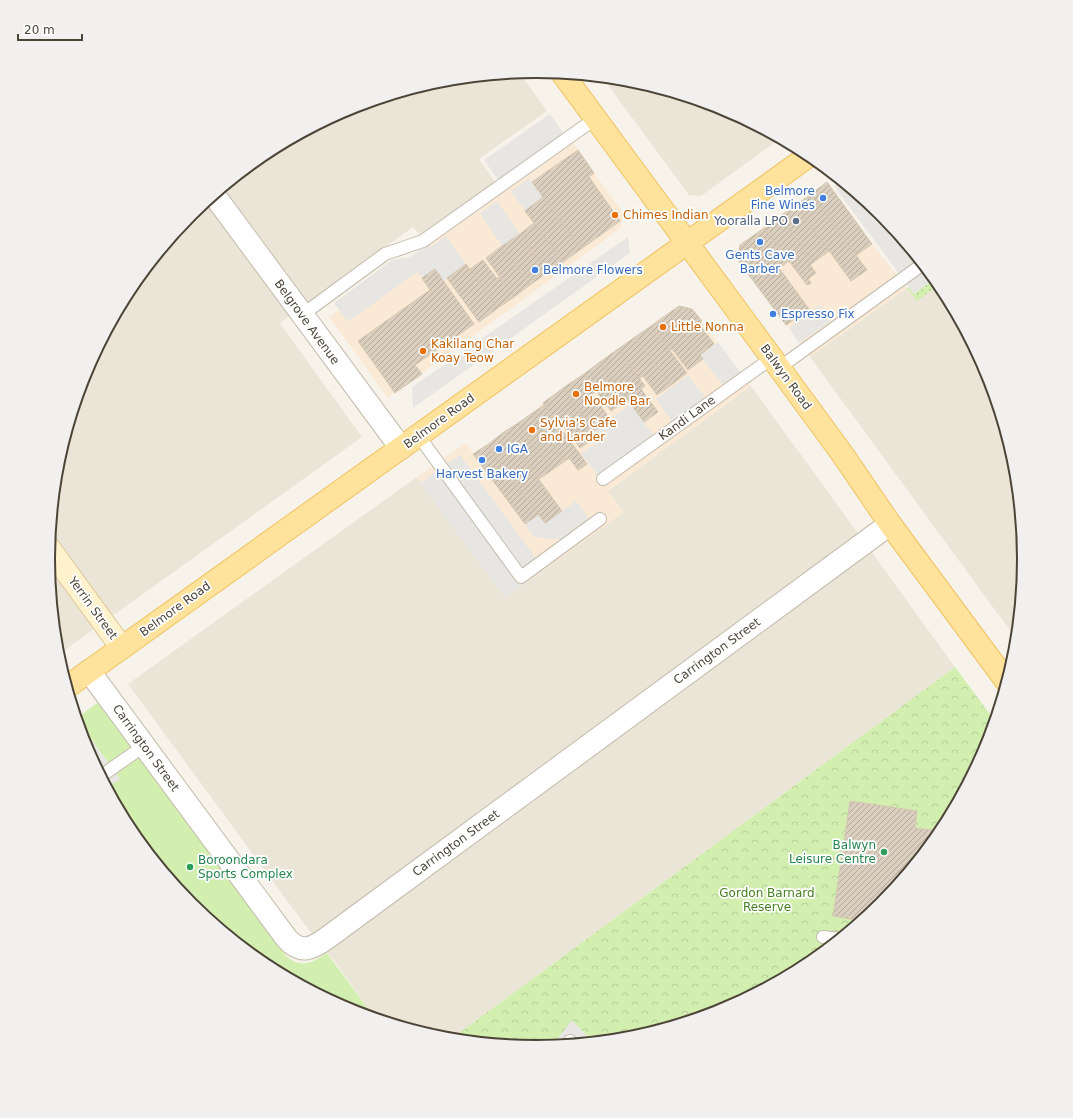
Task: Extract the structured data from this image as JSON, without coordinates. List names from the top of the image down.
{
  "streets": {
    "main road": ["Balwyn Road", "Belmore Road"],
    "street": ["Belgrove Avenue", "Yerrin Street", "Carrington Street"],
    "lane": ["Kandi Lane"]
  },
  "crossings": [
    ["Belgrove Avenue", "Belmore Road"],
    ["Balwyn Road", "Kandi Lane"],
    ["Balwyn Road", "Belmore Road"],
    ["Balwyn Road", "Carrington Street"],
    ["Belmore Road", "Yerrin Street"],
    ["Belmore Road", "Carrington Street"]
  ],
  "parks": ["Gordon Barnard Reserve"],
  "places": [
    "Belmore Fine Wines",
    "Chimes Indian",
    "Yooralla LPO",
    "Gents Cave Barber",
    "Belmore Flowers",
    "Espresso Fix",
    "Little Nonna",
    "Kakilang Char Koay Teow",
    "Belmore Noodle Bar",
    "Sylvia's Cafe and Larder",
    "IGA",
    "Harvest Bakery",
    "Balwyn Leisure Centre",
    "Boroondara Sports Complex"
  ],
  "scale_bar": "20 m"
}
